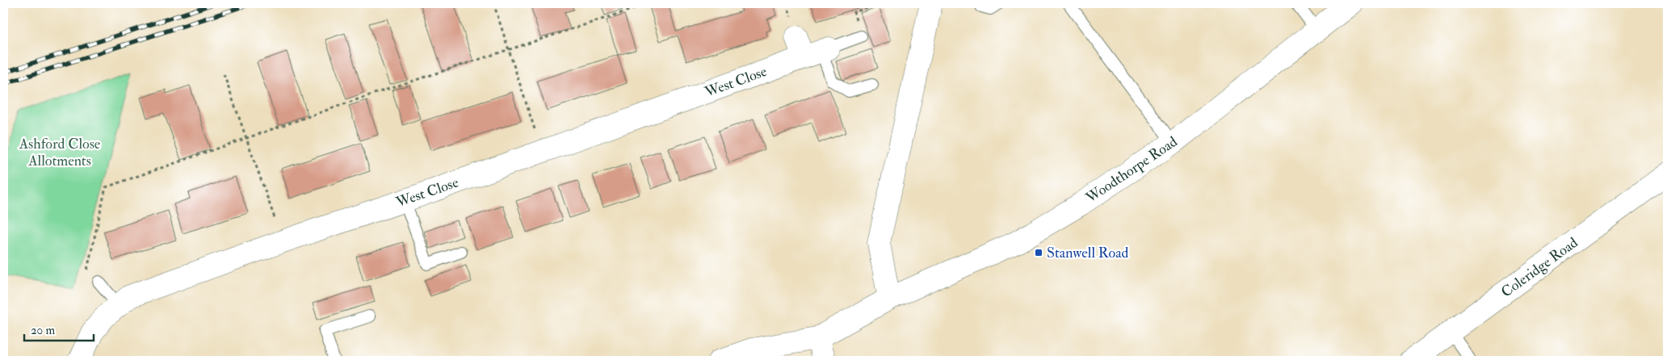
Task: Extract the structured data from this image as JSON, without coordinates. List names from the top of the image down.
{
  "streets": {
    "street": ["West Close", "Woodthorpe Road", "Coleridge Road"]
  },
  "parks": ["Ashford Close Allotments"],
  "places": {
    "transit": ["Stanwell Road"]
  },
  "scale_bar": "20 m"
}
